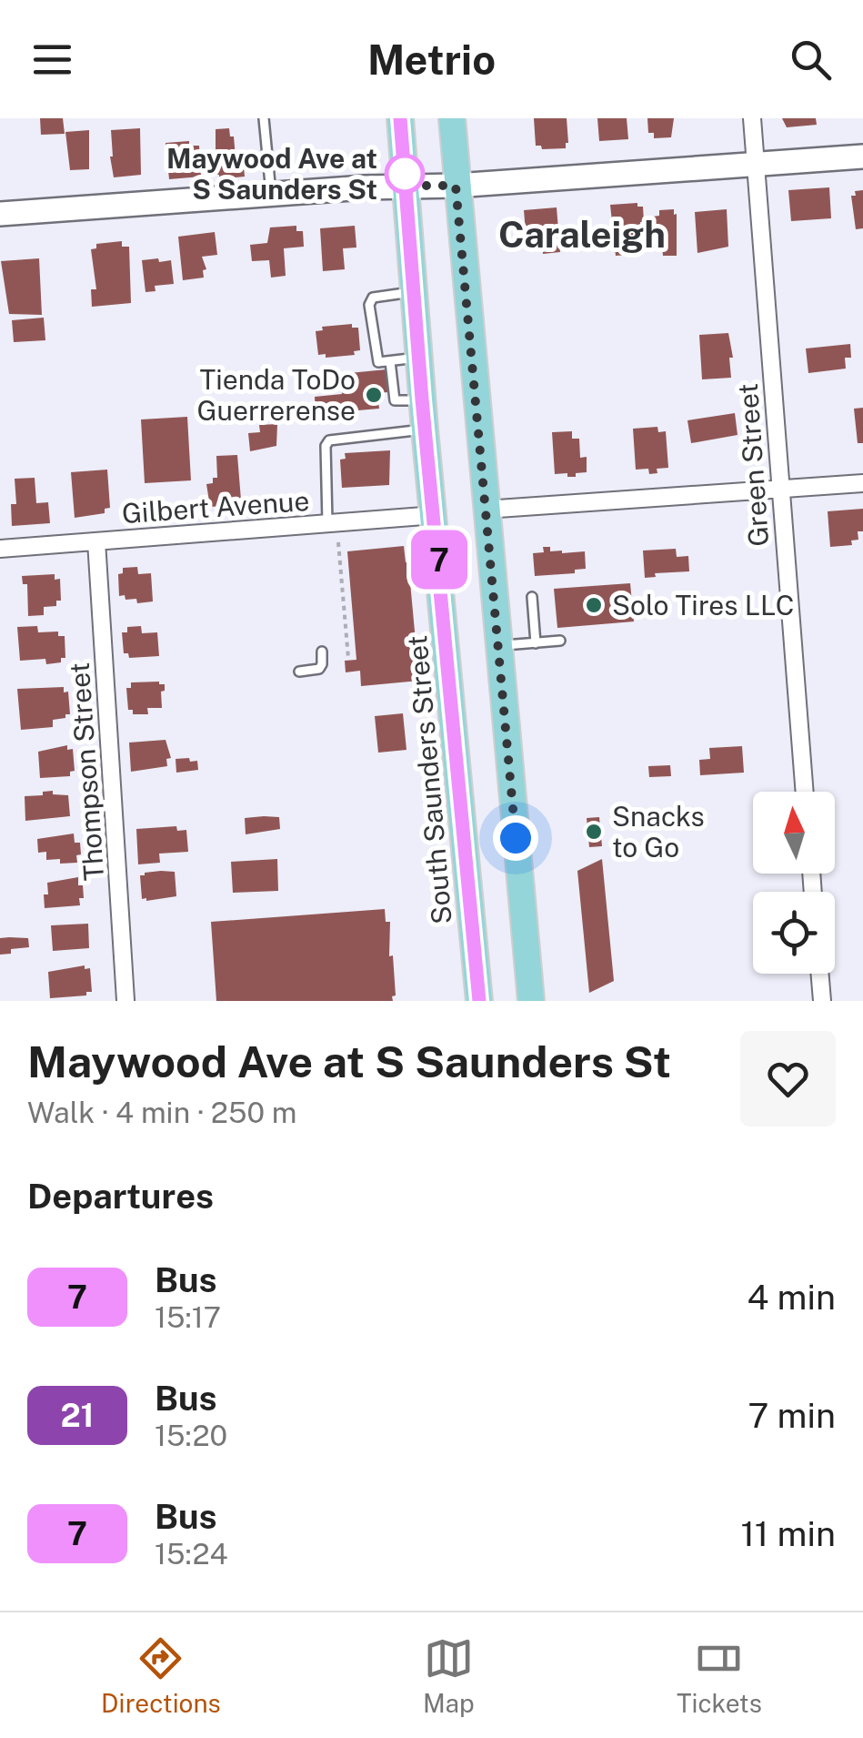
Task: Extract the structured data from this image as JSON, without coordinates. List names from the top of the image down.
{
  "streets": {
    "main road": ["South Saunders Street"],
    "street": ["Green Street", "Gilbert Avenue", "Thompson Street"]
  },
  "crossings": [
    ["Gilbert Avenue", "Thompson Street"],
    ["Gilbert Avenue", "South Saunders Street"]
  ],
  "districts": ["Caraleigh"],
  "places": [
    "Maywood Ave at S Saunders St",
    "Tienda ToDo Guerrerense",
    "Solo Tires LLC",
    "Snacks to Go"
  ],
  "lines": ["bus line 7"],
  "north": "top",
  "page": {
    "header": "Metrio",
    "on_map": "7",
    "heading": [
      ["Maywood Ave at S Saunders St", "Walk · 4 min · 250 m"],
      "Departures"
    ],
    "list": [
      {
        "mark": "7",
        "name": "Bus",
        "note": "15:17",
        "value": "4 min"
      },
      {
        "mark": "21",
        "name": "Bus",
        "note": "15:20",
        "value": "7 min"
      },
      {
        "mark": "7",
        "name": "Bus",
        "note": "15:24",
        "value": "11 min"
      }
    ],
    "tabs": ["Directions", "Map", "Tickets"]
  }
}
